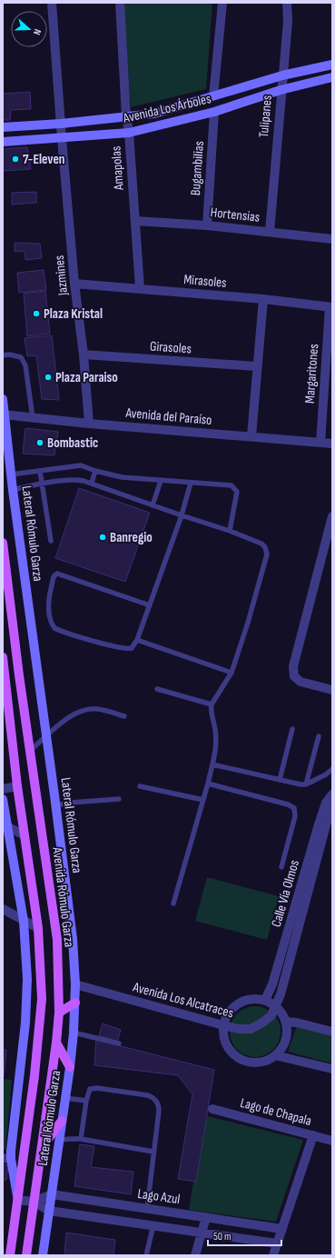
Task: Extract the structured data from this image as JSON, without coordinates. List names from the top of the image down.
{
  "streets": {
    "main road": ["Avenida Rómulo Garza"],
    "street": [
      "Avenida Los Árboles",
      "Tulipanes",
      "Amapolas",
      "Bugambilias",
      "Hortensias",
      "Jazmines",
      "Mirasoles",
      "Girasoles",
      "Margaritones",
      "Avenida del Paraíso",
      "Lateral Rómulo Garza",
      "Calle Vía Olmos",
      "Avenida Los Alcatraces",
      "Lago de Chapala",
      "Lago Azul"
    ]
  },
  "crossings": [
    ["Avenida Los Árboles", "Tulipanes"],
    ["Avenida Los Árboles", "Amapolas"],
    ["Avenida Los Árboles", "Bugambilias"],
    ["Avenida Los Árboles", "Jazmines"],
    ["Tulipanes", "Hortensias"],
    ["Amapolas", "Hortensias"],
    ["Amapolas", "Mirasoles"],
    ["Bugambilias", "Hortensias"],
    ["Jazmines", "Mirasoles"],
    ["Jazmines", "Girasoles"],
    ["Jazmines", "Avenida del Paraíso"],
    ["Mirasoles", "Margaritones"],
    ["Margaritones", "Avenida del Paraíso"],
    ["Avenida del Paraíso", "Lateral Rómulo Garza"],
    ["Lateral Rómulo Garza", "Avenida Los Alcatraces"],
    ["Lateral Rómulo Garza", "Lago Azul"],
    ["Calle Vía Olmos", "Avenida Los Alcatraces"]
  ],
  "places": [
    "7-Eleven",
    "Plaza Kristal",
    "Plaza Paraiso",
    "Bombastic",
    "Banregio"
  ],
  "scale_bar": "50 m",
  "north": "right"
}
